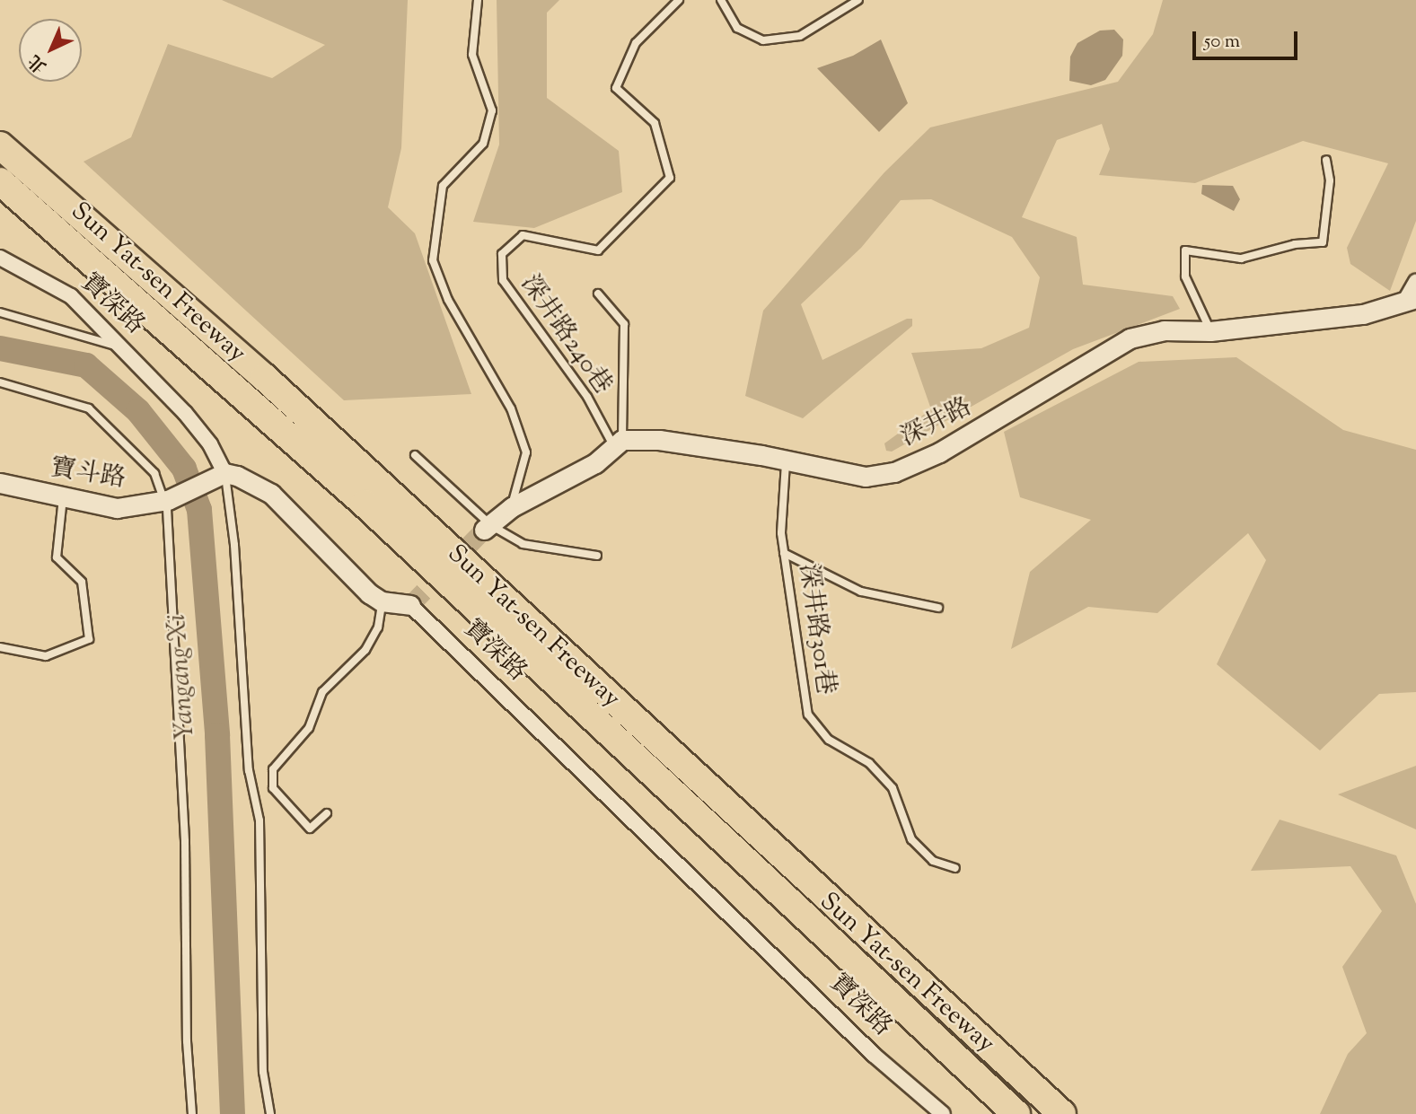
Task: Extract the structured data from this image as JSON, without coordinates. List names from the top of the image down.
{
  "streets": {
    "highway": ["Sun Yat-sen Freeway"],
    "street": ["寶深路", "深井路", "寶斗路"],
    "lane": ["深井路240巷", "深井路301巷"]
  },
  "crossings": [
    ["寶深路", "寶斗路"],
    ["深井路240巷", "深井路"],
    ["深井路", "深井路301巷"]
  ],
  "water": ["Yangang Xi"],
  "scale_bar": "50 m",
  "north": "bottom left"
}
